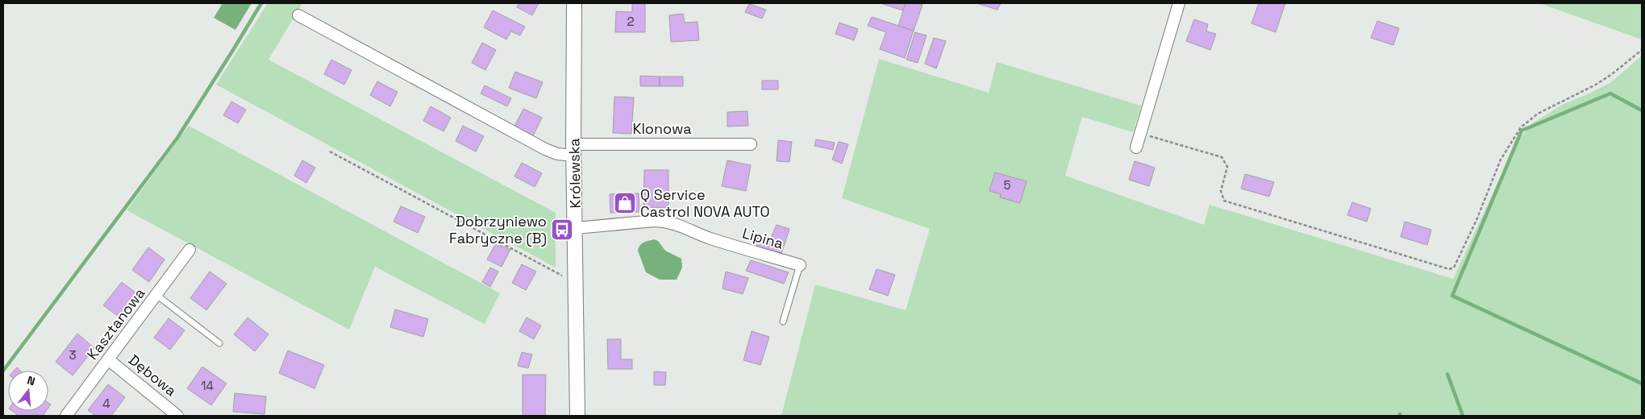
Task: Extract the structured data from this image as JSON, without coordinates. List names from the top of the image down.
{
  "streets": {
    "street": [
      "Klonowa",
      "Królewska",
      "Lipina",
      "Kasztanowa",
      "Dębowa"
    ]
  },
  "crossings": [
    ["Klonowa", "Królewska"],
    ["Królewska", "Lipina"],
    ["Kasztanowa", "Dębowa"]
  ],
  "places": {
    "shop": ["Q Service Castrol NOVA AUTO"],
    "bus stop": ["Dobrzyniewo Fabryczne (B)"]
  },
  "house_numbers": [
    "2",
    "5",
    "3",
    "14",
    "4"
  ],
  "north": "top"
}
